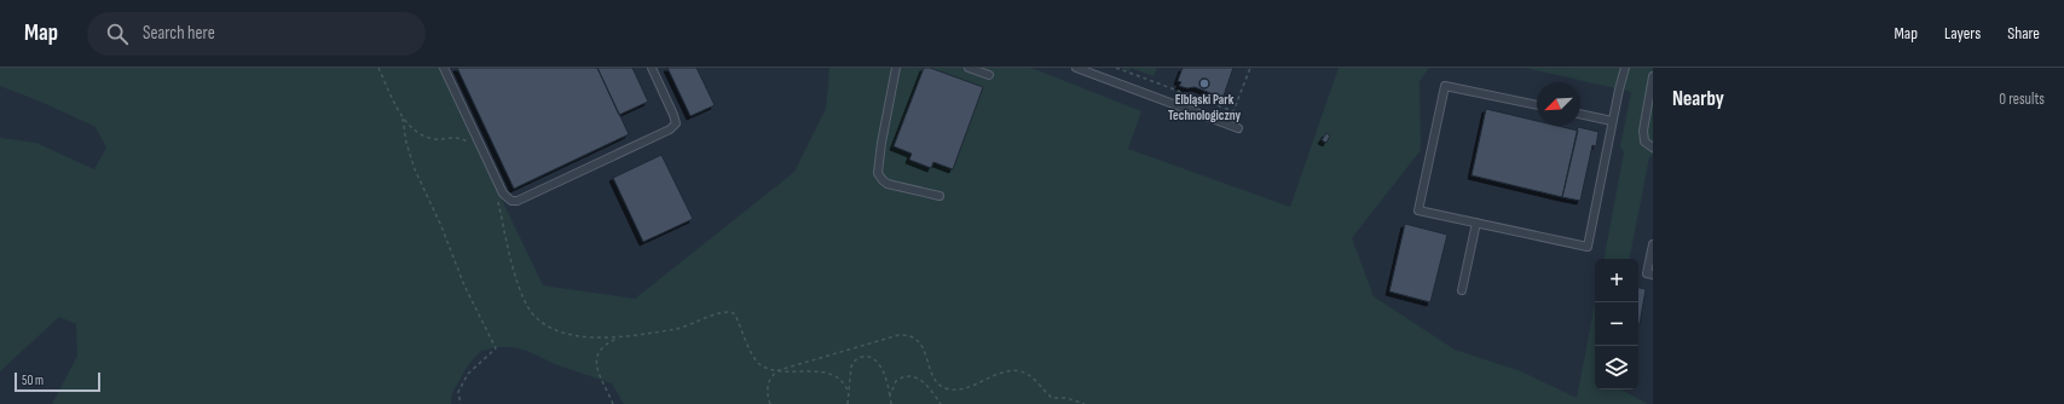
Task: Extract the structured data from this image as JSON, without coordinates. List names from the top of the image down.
{
  "places": ["Elbląski Park Technologiczny"],
  "scale_bar": "50 m",
  "north": "bottom left",
  "page": {
    "header": "Map",
    "search": "Search here",
    "nav": ["Map", "Layers", "Share"],
    "heading": ["Nearby", "0 results"],
    "map_buttons": ["+", "−"],
    "scale": "50 m"
  }
}
